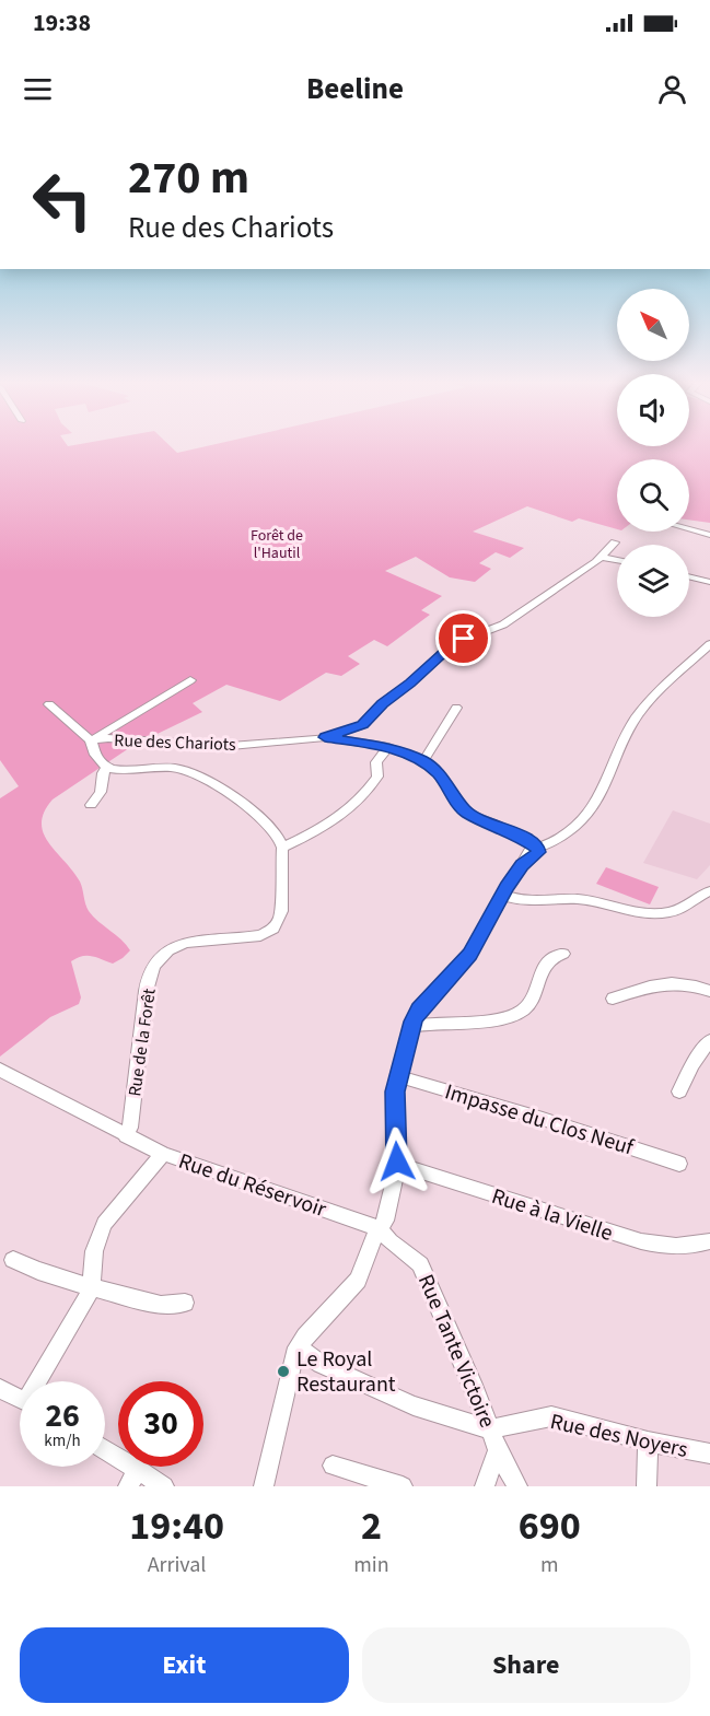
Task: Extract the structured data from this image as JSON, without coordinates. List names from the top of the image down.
{
  "streets": {
    "street": [
      "Rue des Chariots",
      "Rue de la Forêt",
      "Impasse du Clos Neuf",
      "Rue du Réservoir",
      "Rue à la Vielle",
      "Rue Tante Victoire",
      "Rue des Noyers"
    ]
  },
  "crossings": [
    ["Rue de la Forêt", "Rue du Réservoir"],
    ["Rue du Réservoir", "Rue Tante Victoire"],
    ["Rue Tante Victoire", "Rue des Noyers"]
  ],
  "parks": ["Forêt de l'Hautil"],
  "places": ["Le Royal Restaurant"],
  "north": "top left",
  "page": {
    "status": "19:38",
    "header": "Beeline",
    "turn": ["270 m", "Rue des Chariots"],
    "speed": "26 km/h",
    "limit": "30",
    "eta": [
      "19:40",
      "Arrival",
      "2",
      "min",
      "690",
      "m"
    ],
    "buttons": ["Exit", "Share"]
  }
}
